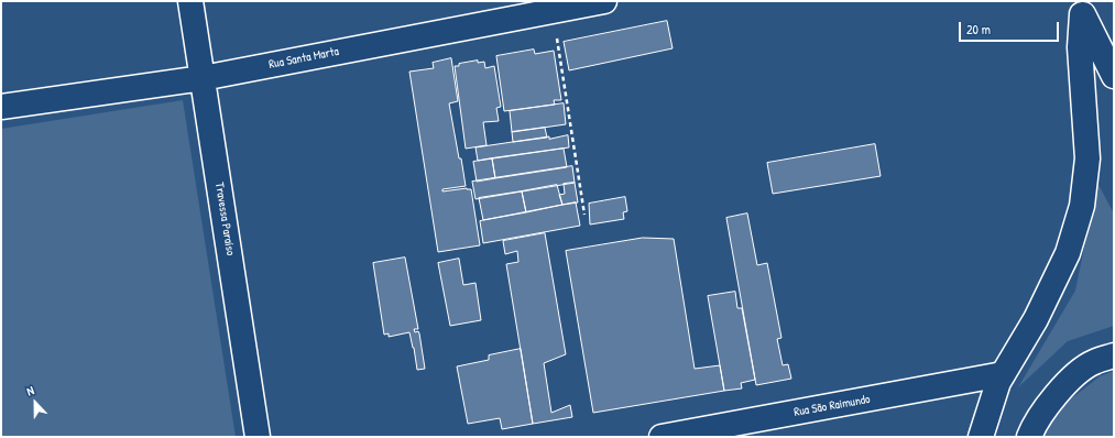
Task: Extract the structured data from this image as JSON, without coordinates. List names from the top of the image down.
{
  "streets": {
    "main road": ["Rua Santa Marta", "Travessa Paraíso", "Rua São Raimundo"]
  },
  "crossings": [
    ["Rua Santa Marta", "Travessa Paraíso"]
  ],
  "scale_bar": "20 m",
  "north": "top"
}
